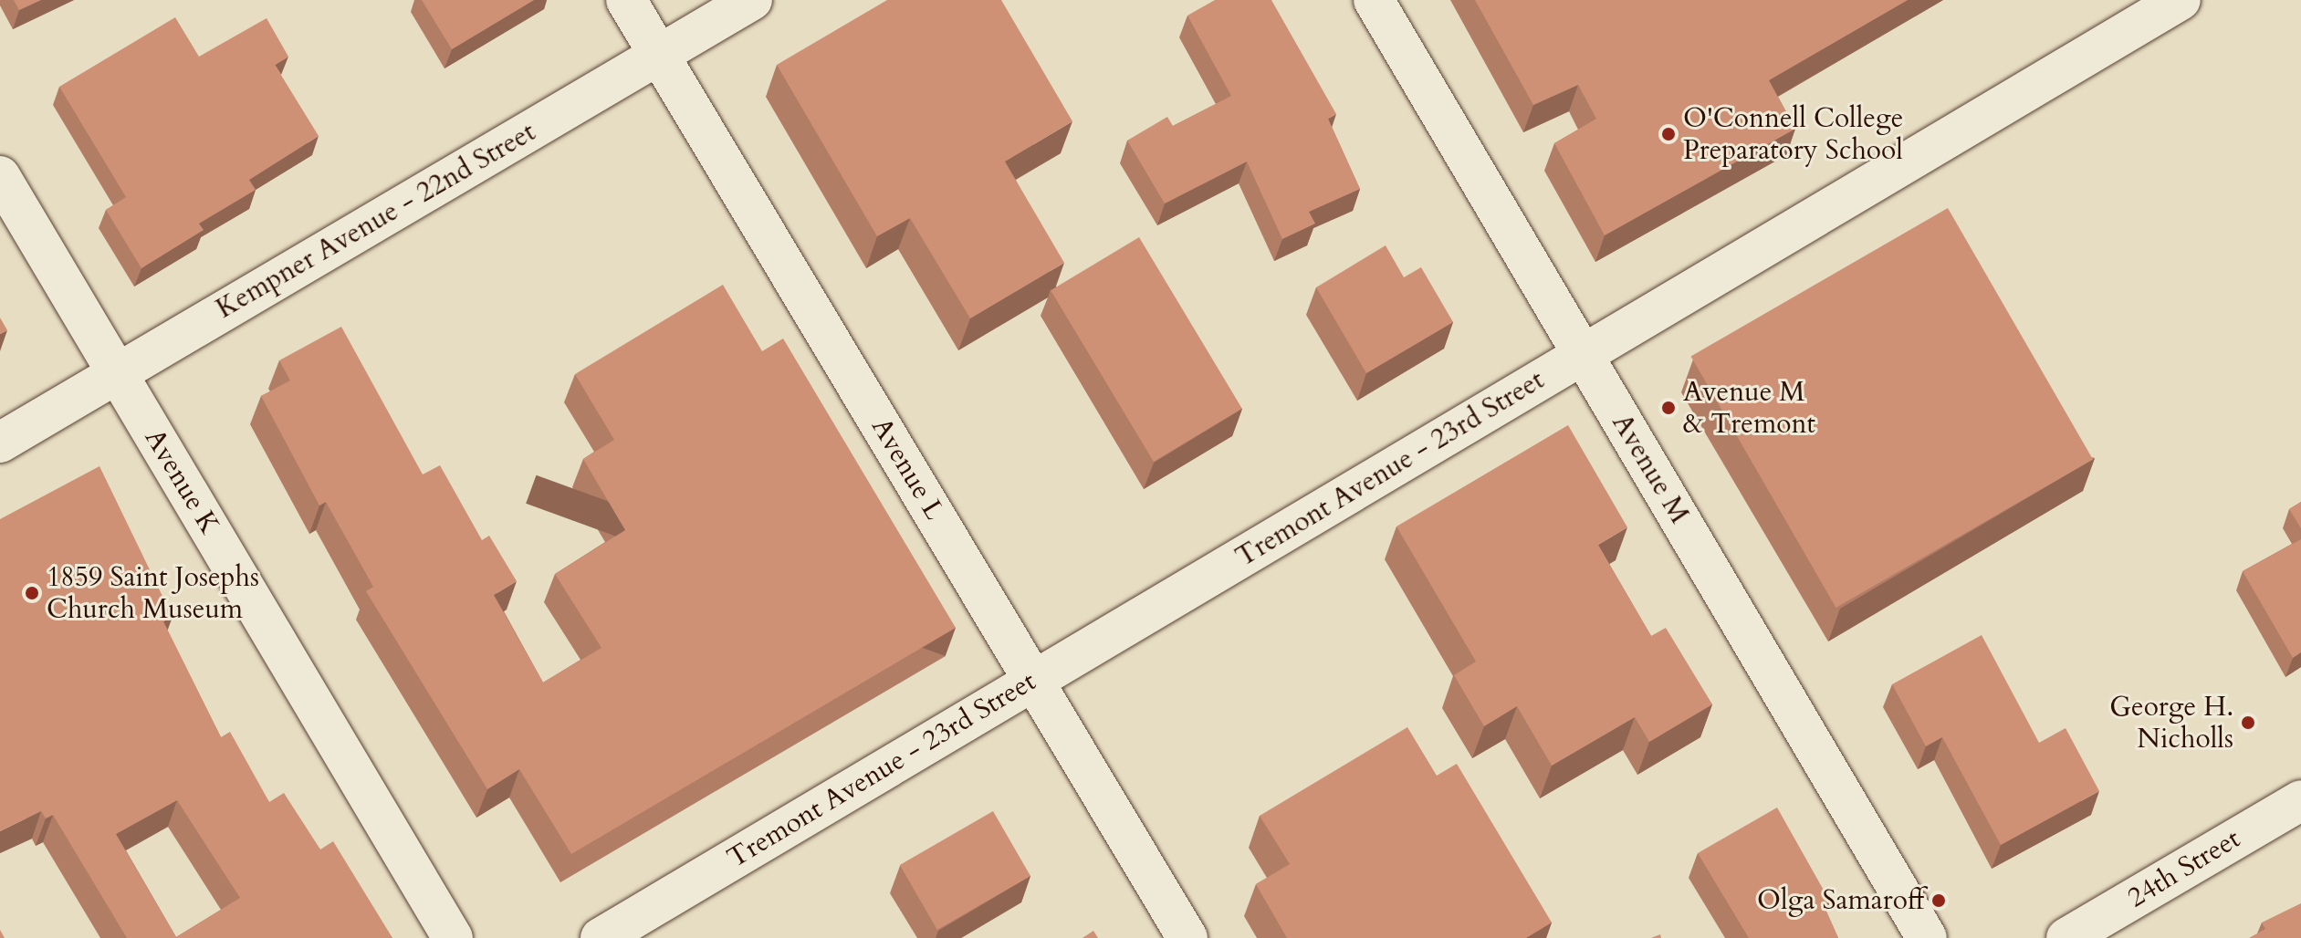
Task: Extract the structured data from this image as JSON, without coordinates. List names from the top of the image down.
{
  "streets": {
    "street": [
      "Kempner Avenue - 22nd Street",
      "Avenue L",
      "Tremont Avenue - 23rd Street",
      "Avenue M",
      "Avenue K",
      "24th Street"
    ]
  },
  "crossings": [
    ["Kempner Avenue - 22nd Street", "Avenue L"],
    ["Kempner Avenue - 22nd Street", "Avenue K"],
    ["Avenue L", "Tremont Avenue - 23rd Street"],
    ["Tremont Avenue - 23rd Street", "Avenue M"]
  ],
  "places": [
    "O'Connell College Preparatory School",
    "Avenue M & Tremont",
    "1859 Saint Josephs Church Museum",
    "George H. Nicholls",
    "Olga Samaroff"
  ]
}
